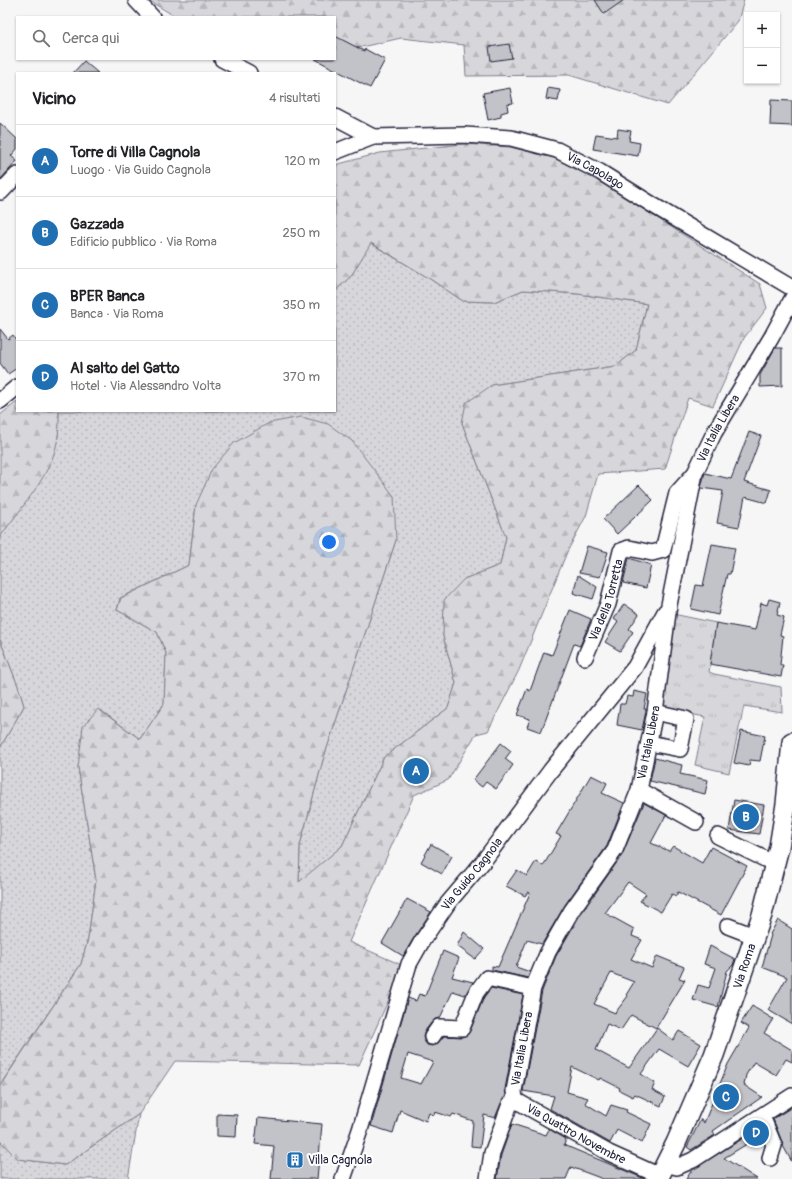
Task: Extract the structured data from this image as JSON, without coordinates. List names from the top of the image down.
{
  "streets": {
    "main road": ["Via Roma"],
    "street": [
      "Via Capolago",
      "Via Italia Libera",
      "Via della Torretta",
      "Via Guido Cagnola",
      "Via Quattro Novembre"
    ]
  },
  "crossings": [
    ["Via Italia Libera", "Via della Torretta"],
    ["Via Italia Libera", "Via Guido Cagnola"],
    ["Via Italia Libera", "Via Quattro Novembre"],
    ["Via Roma", "Via Quattro Novembre"]
  ],
  "places": {
    "building": ["Villa Cagnola"]
  },
  "page": {
    "map_buttons": ["+", "−"],
    "search": "Cerca qui",
    "heading": ["Vicino", "4 risultati"],
    "list": [
      {
        "mark": "A",
        "name": "Torre di Villa Cagnola",
        "note": "Luogo · Via Guido Cagnola",
        "value": "120 m"
      },
      {
        "mark": "B",
        "name": "Gazzada",
        "note": "Edificio pubblico · Via Roma",
        "value": "250 m"
      },
      {
        "mark": "C",
        "name": "BPER Banca",
        "note": "Banca · Via Roma",
        "value": "350 m"
      },
      {
        "mark": "D",
        "name": "Al salto del Gatto",
        "note": "Hotel · Via Alessandro Volta",
        "value": "370 m"
      }
    ],
    "pins": [
      "A",
      "B",
      "C",
      "D"
    ]
  }
}
